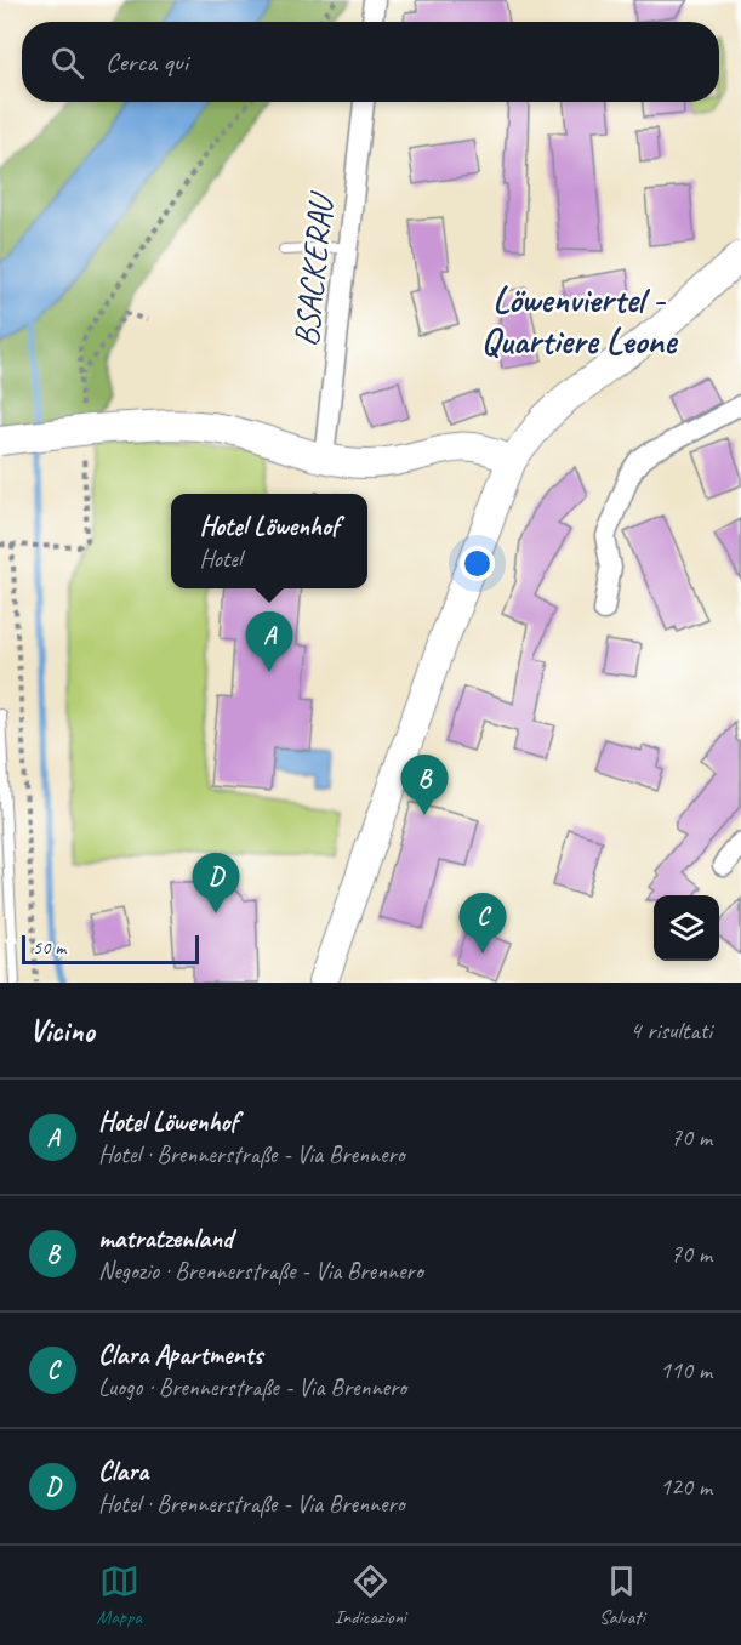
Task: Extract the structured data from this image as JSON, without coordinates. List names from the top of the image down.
{
  "streets": {
    "street": ["BSACKERAU"]
  },
  "districts": ["Löwenviertel - Quartiere Leone"],
  "scale_bar": "50 m",
  "page": {
    "search": "Cerca qui",
    "popup": ["Hotel Löwenhof", "Hotel"],
    "pins": [
      "A",
      "B",
      "D",
      "C"
    ],
    "scale": "50 m",
    "heading": ["Vicino", "4 risultati"],
    "list": [
      {
        "mark": "A",
        "name": "Hotel Löwenhof",
        "note": "Hotel · Brennerstraße - Via Brennero",
        "value": "70 m"
      },
      {
        "mark": "B",
        "name": "matratzenland",
        "note": "Negozio · Brennerstraße - Via Brennero",
        "value": "70 m"
      },
      {
        "mark": "C",
        "name": "Clara Apartments",
        "note": "Luogo · Brennerstraße - Via Brennero",
        "value": "110 m"
      },
      {
        "mark": "D",
        "name": "Clara",
        "note": "Hotel · Brennerstraße - Via Brennero",
        "value": "120 m"
      }
    ],
    "nav": ["Mappa", "Indicazioni", "Salvati"]
  }
}
